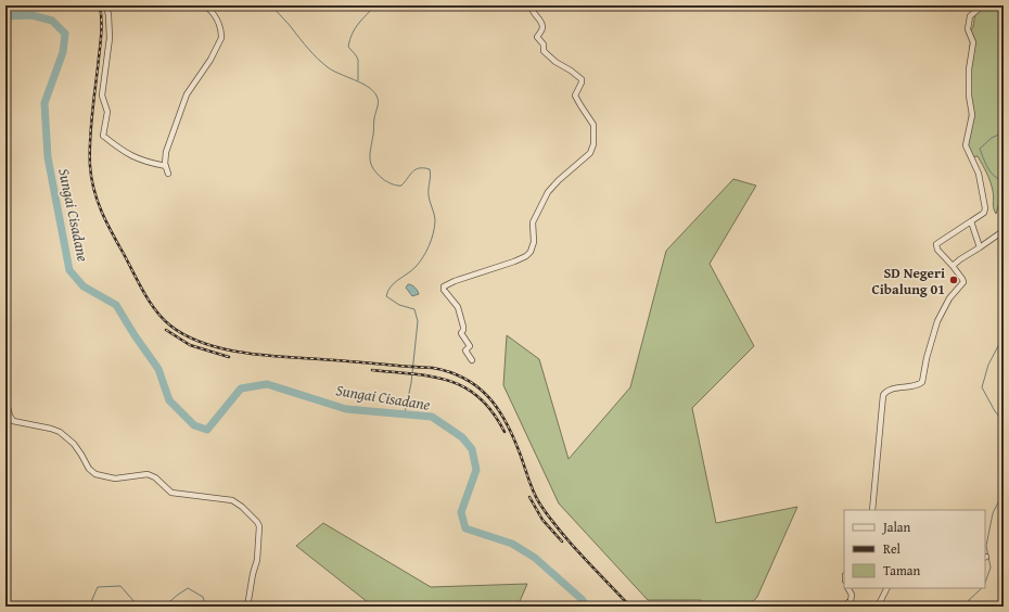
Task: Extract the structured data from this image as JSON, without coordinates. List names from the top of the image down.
{
  "water": ["Sungai Cisadane"],
  "places": ["SD Negeri Cibalung 01"],
  "legend": ["Jalan", "Rel", "Taman"]
}
